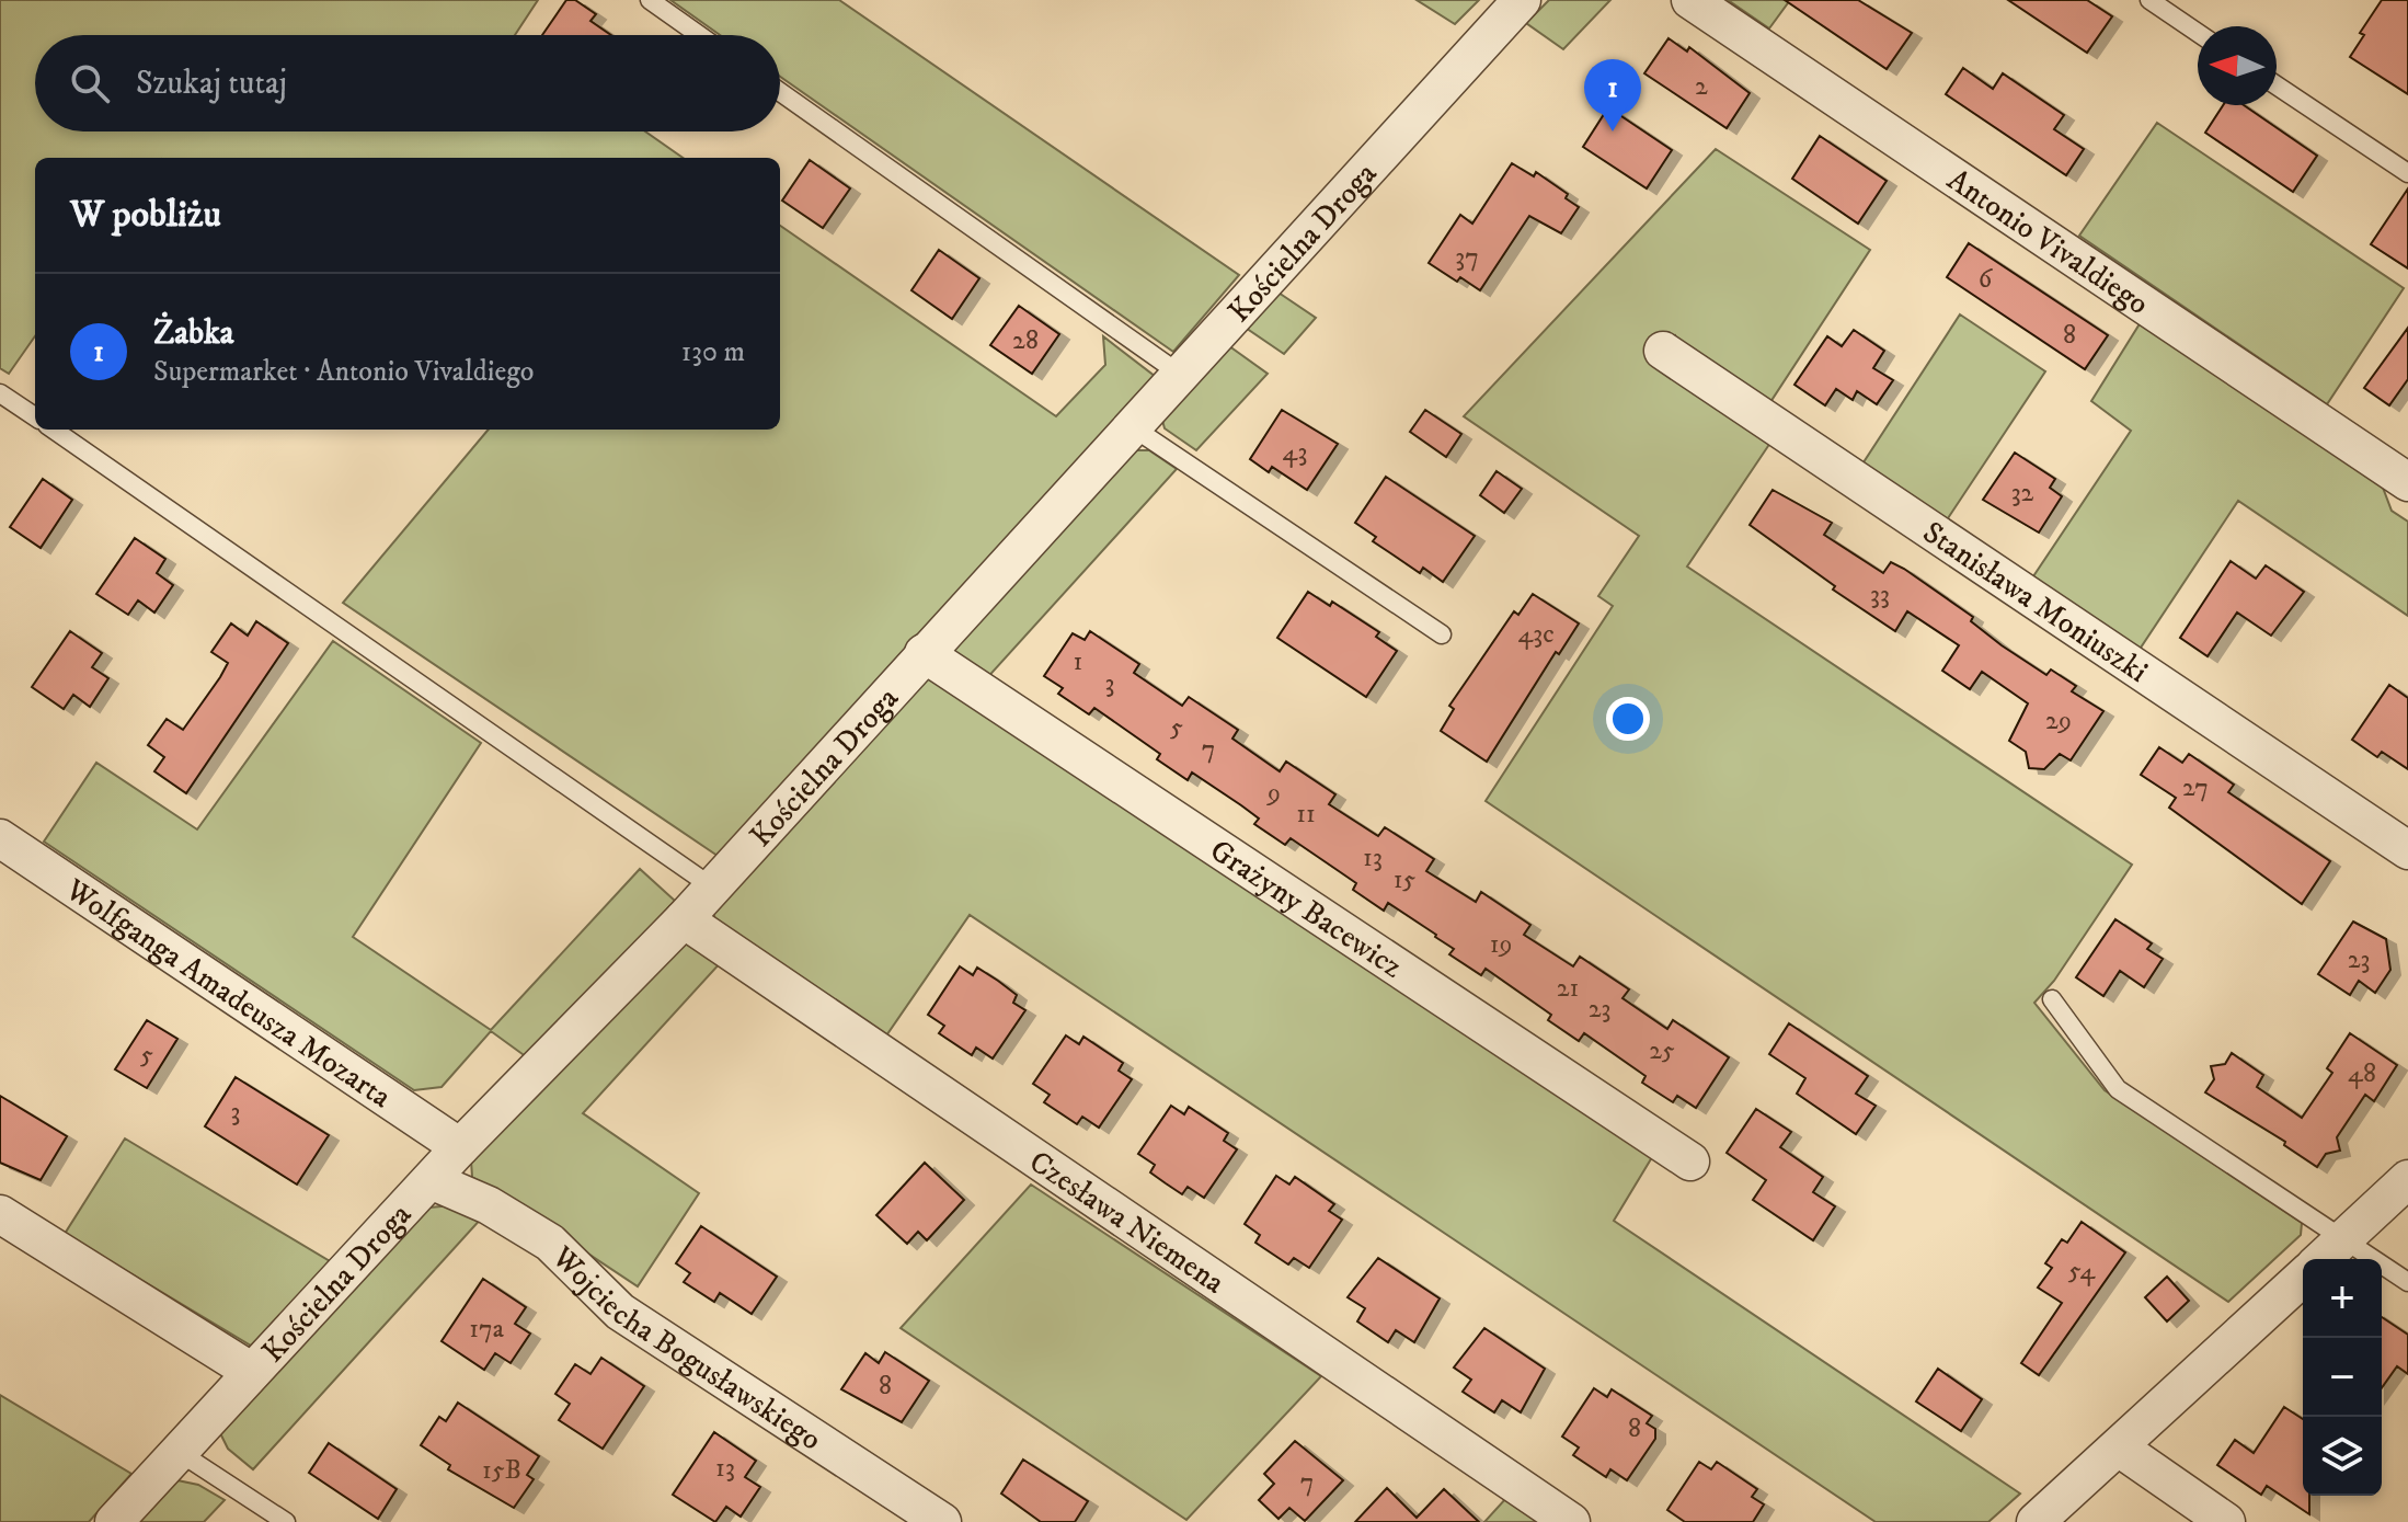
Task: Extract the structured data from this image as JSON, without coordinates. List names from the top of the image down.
{
  "streets": {
    "street": [
      "Kościelna Droga",
      "Antonio Vivaldiego",
      "Stanisława Moniuszki",
      "Grażyny Bacewicz",
      "Wolfganga Amadeusza Mozarta",
      "Czesława Niemena",
      "Wojciecha Bogusławskiego"
    ]
  },
  "crossings": [
    ["Kościelna Droga", "Grażyny Bacewicz"],
    ["Kościelna Droga", "Wolfganga Amadeusza Mozarta"],
    ["Kościelna Droga", "Czesława Niemena"],
    ["Kościelna Droga", "Wojciecha Bogusławskiego"]
  ],
  "house_numbers": [
    "2",
    "37",
    "6",
    "8",
    "28",
    "43",
    "32",
    "33",
    "43c",
    "1",
    "3",
    "29",
    "5",
    "7",
    "27",
    "9",
    "11",
    "13",
    "15",
    "19",
    "23",
    "21",
    "23",
    "25",
    "5",
    "48",
    "3",
    "54",
    "17a",
    "8",
    "8",
    "13",
    "15B",
    "7"
  ],
  "north": "left",
  "page": {
    "search": "Szukaj tutaj",
    "pins": "1",
    "heading": "W pobliżu",
    "list": [
      {
        "mark": "1",
        "name": "Żabka",
        "note": "Supermarket · Antonio Vivaldiego",
        "value": "130 m"
      }
    ],
    "map_buttons": ["+", "−"]
  }
}
